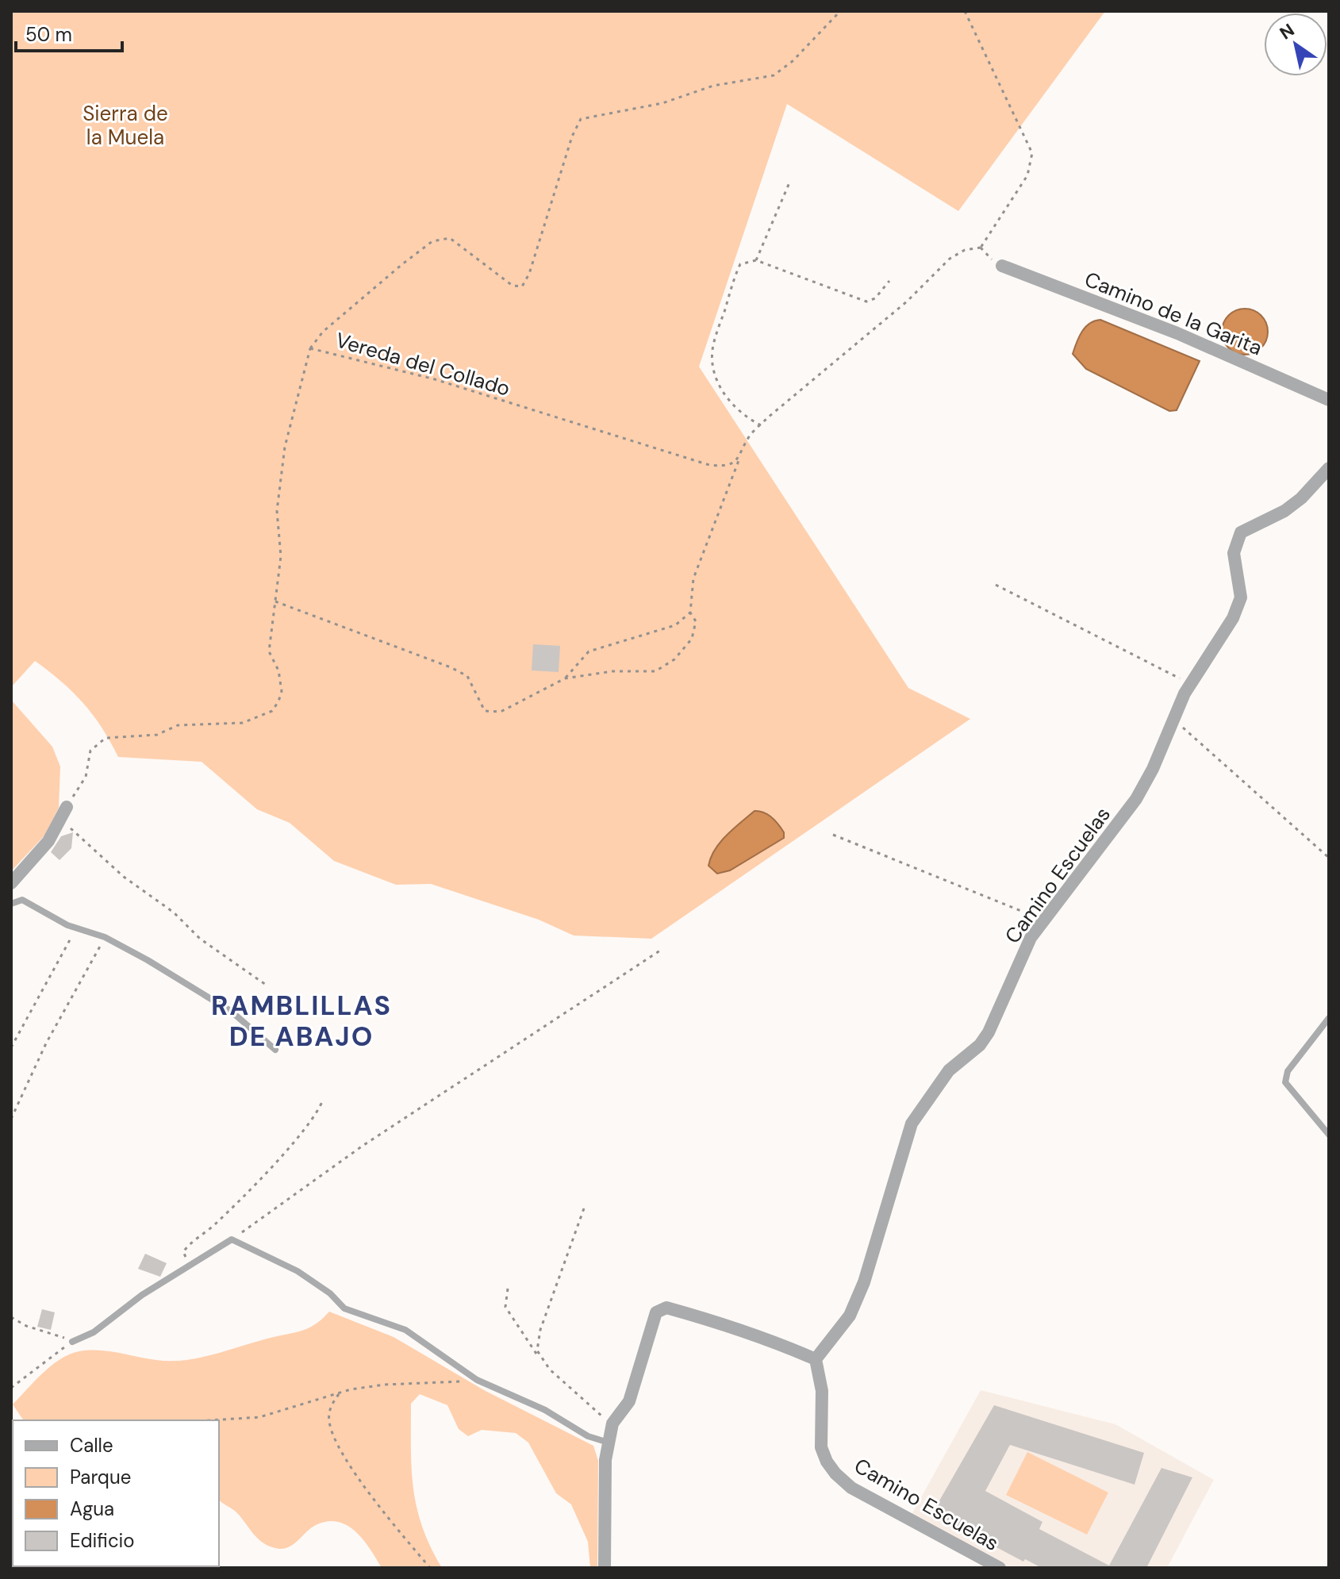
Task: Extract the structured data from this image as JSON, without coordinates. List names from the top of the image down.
{
  "streets": {
    "street": ["Camino de la Garita", "Camino Escuelas"],
    "path": ["Vereda del Collado"]
  },
  "districts": ["RAMBLILLAS DE ABAJO"],
  "parks": ["Sierra de la Muela"],
  "legend": [
    "Calle",
    "Parque",
    "Agua",
    "Edificio"
  ],
  "scale_bar": "50 m",
  "north": "top left"
}
